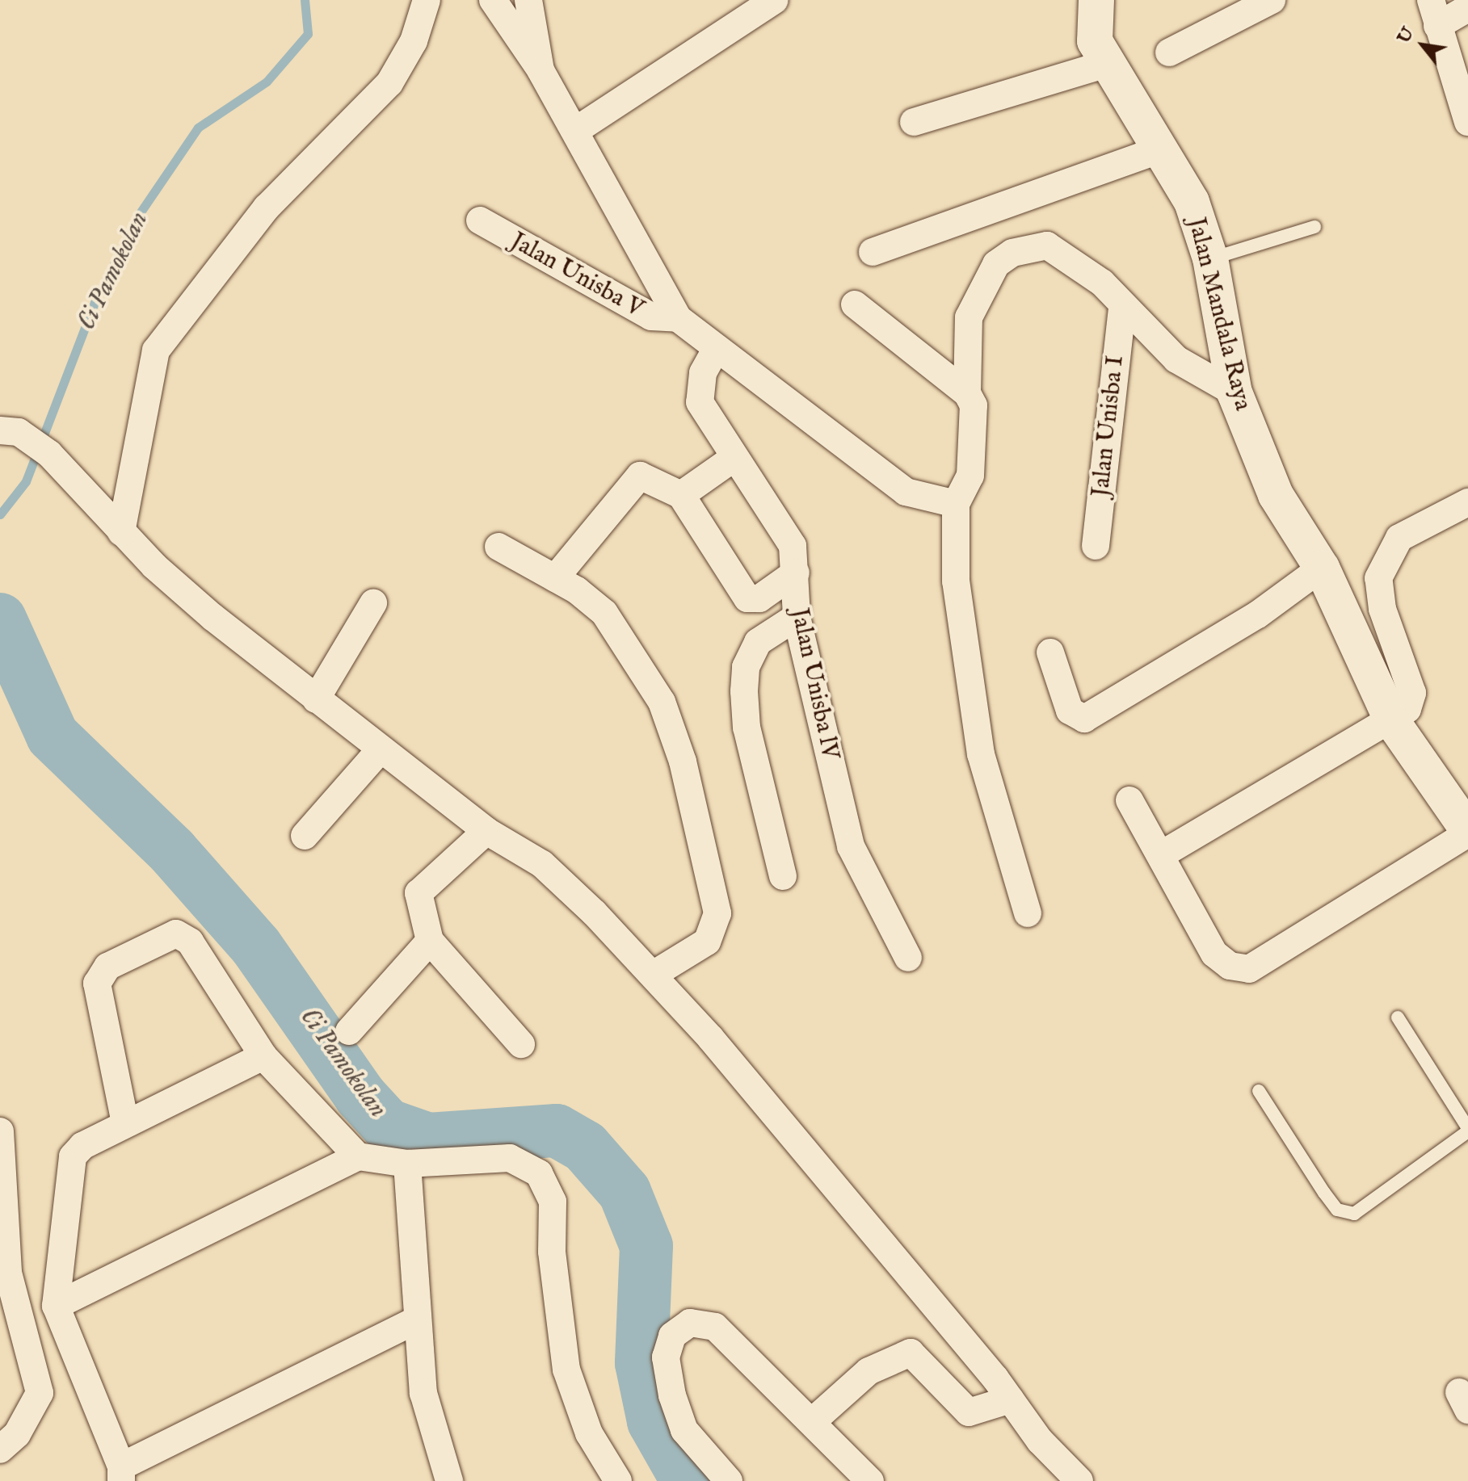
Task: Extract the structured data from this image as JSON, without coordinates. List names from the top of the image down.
{
  "streets": {
    "street": [
      "Jalan Unisba V",
      "Jalan Mandala Raya",
      "Jalan Unisba I",
      "Jalan Unisba lV"
    ]
  },
  "water": ["Ci Pamokolan"],
  "north": "top left"
}
